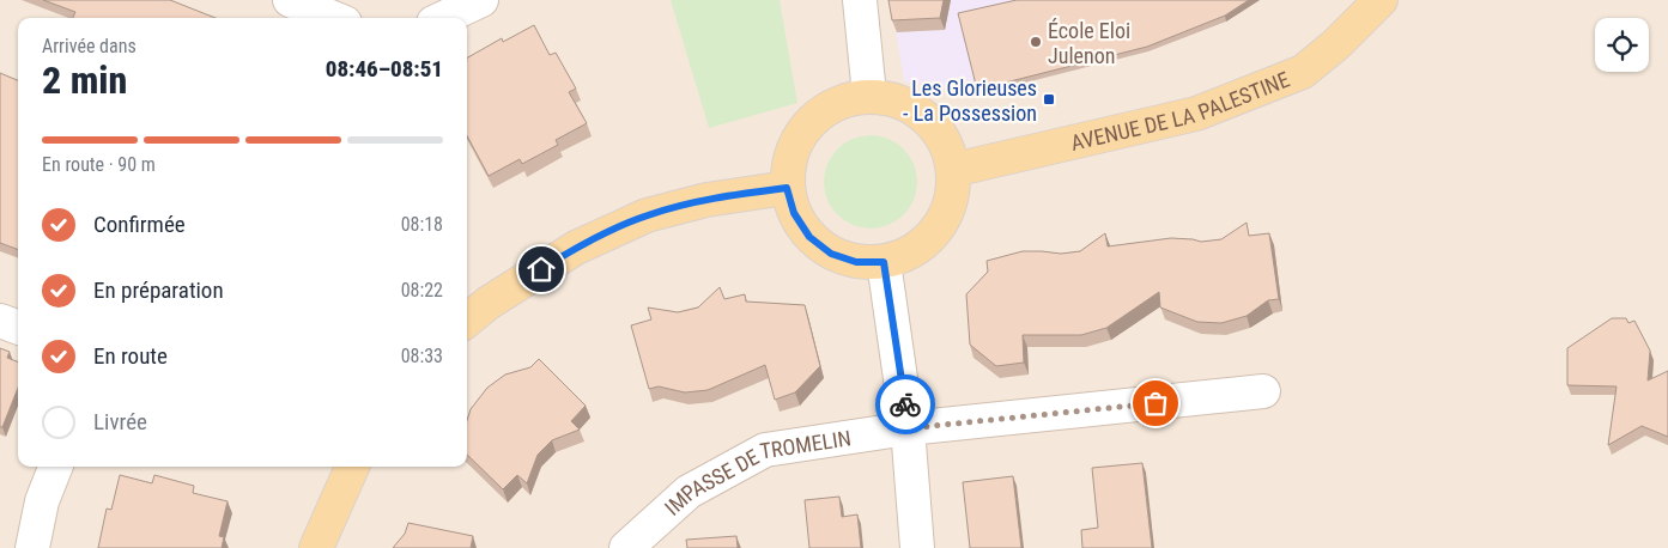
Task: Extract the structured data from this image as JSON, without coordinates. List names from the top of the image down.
{
  "streets": {
    "main road": ["AVENUE DE LA PALESTINE"],
    "street": ["IMPASSE DE TROMELIN"]
  },
  "places": {
    "other": ["École Eloi Julenon"],
    "transit": ["Les Glorieuses - La Possession"]
  },
  "page": {
    "heading": ["2 min", "Arrivée dans", "08:46–08:51"],
    "bar": "En route · 90 m",
    "list": [
      ["Confirmée", "08:18"],
      ["En préparation", "08:22"],
      ["En route", "08:33"],
      "Livrée"
    ]
  }
}
